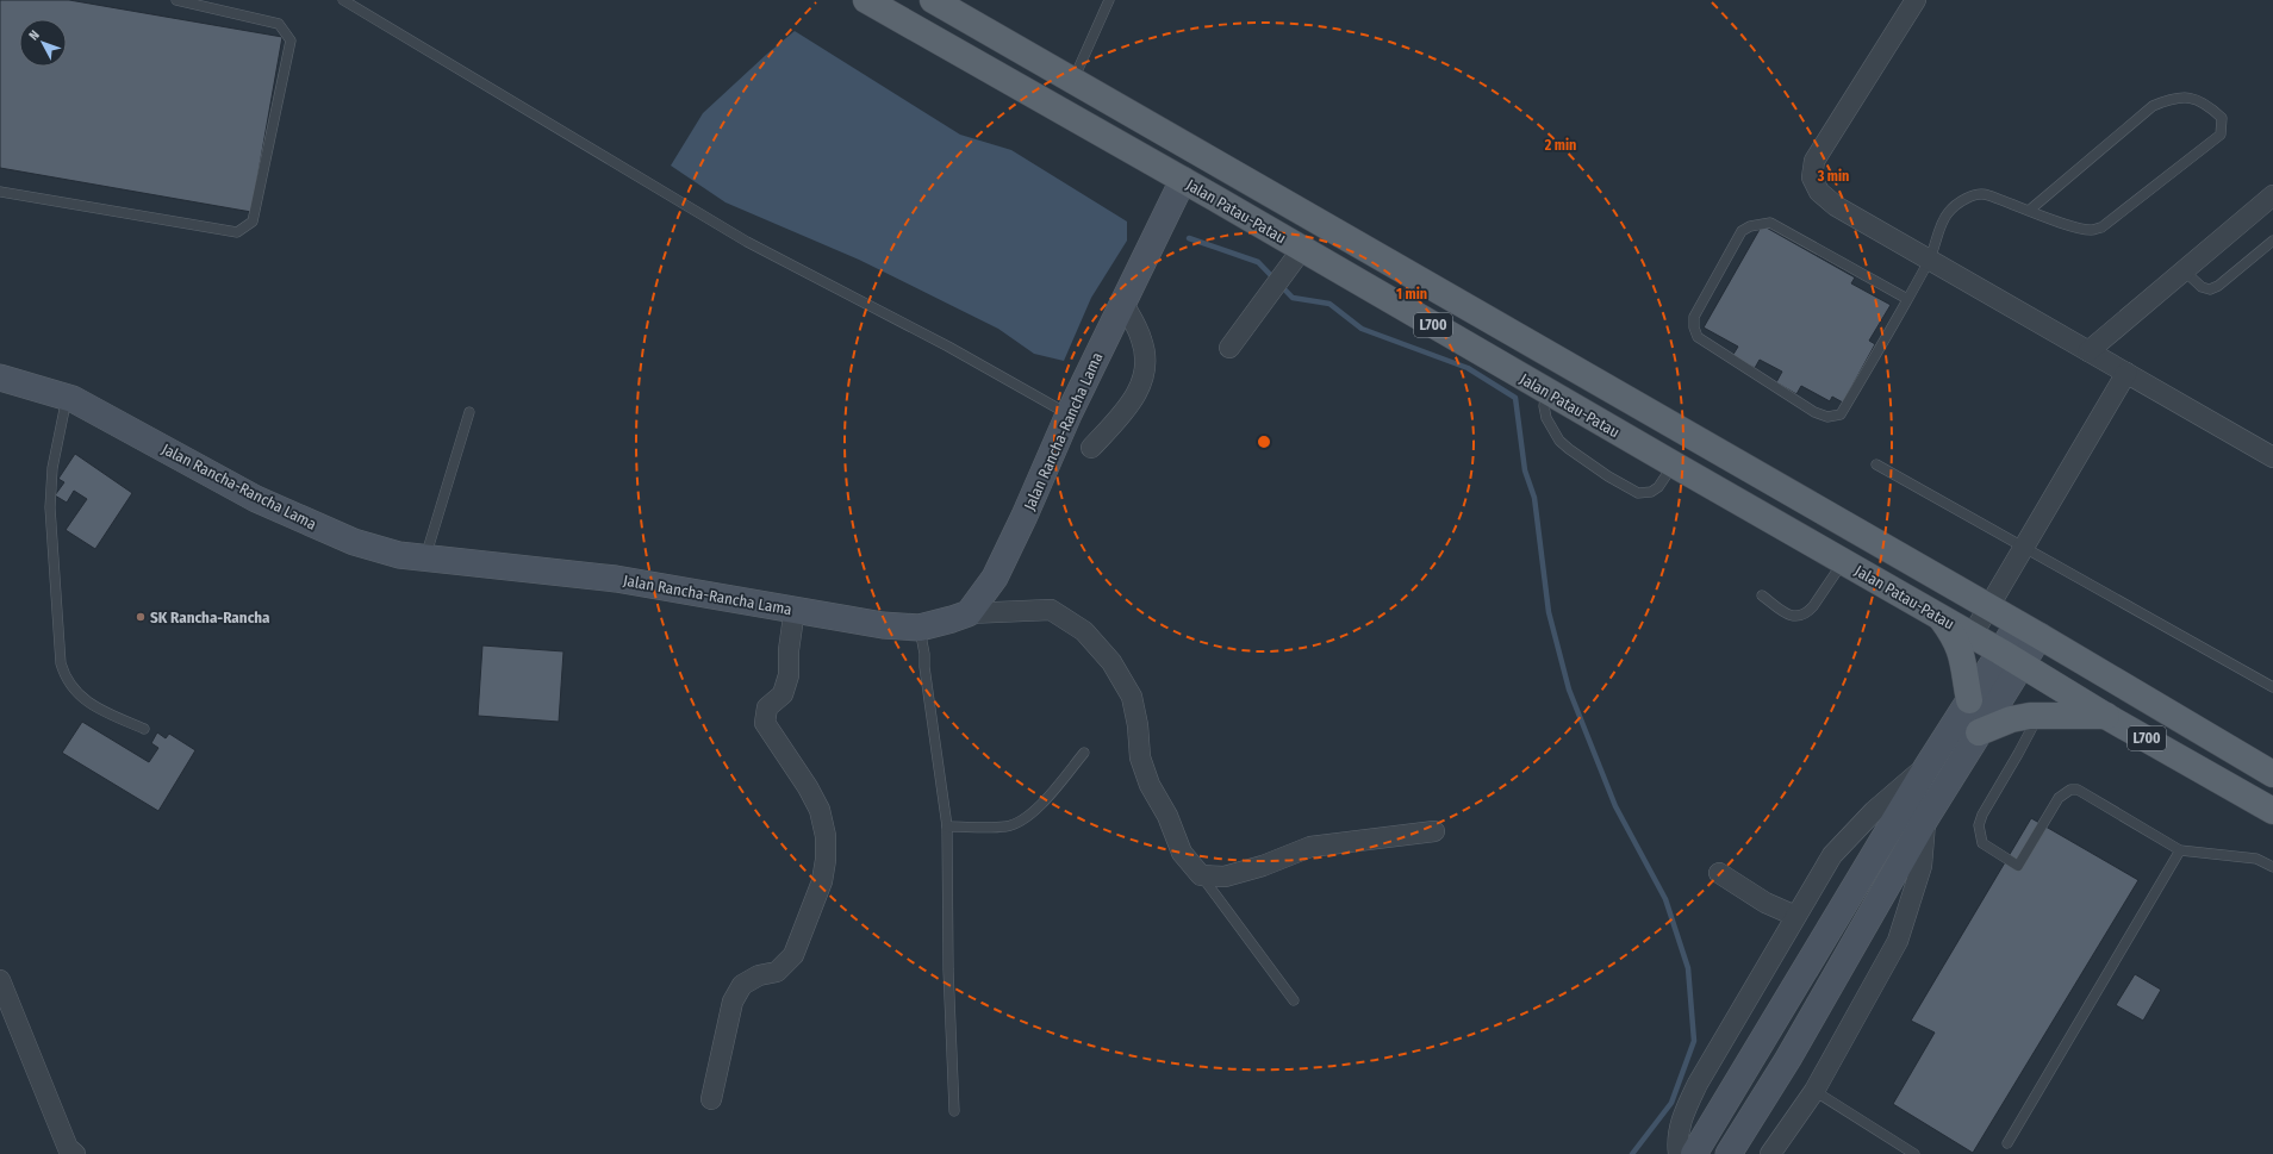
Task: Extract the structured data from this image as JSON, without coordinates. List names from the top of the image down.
{
  "streets": {
    "main road": ["Jalan Patau-Patau", "L700"],
    "street": ["Jalan Rancha-Rancha Lama"]
  },
  "crossings": [
    ["Jalan Patau-Patau", "Jalan Rancha-Rancha Lama"]
  ],
  "places": ["SK Rancha-Rancha"],
  "north": "top left",
  "rings": ["2 min", "3 min", "1 min"]
}
